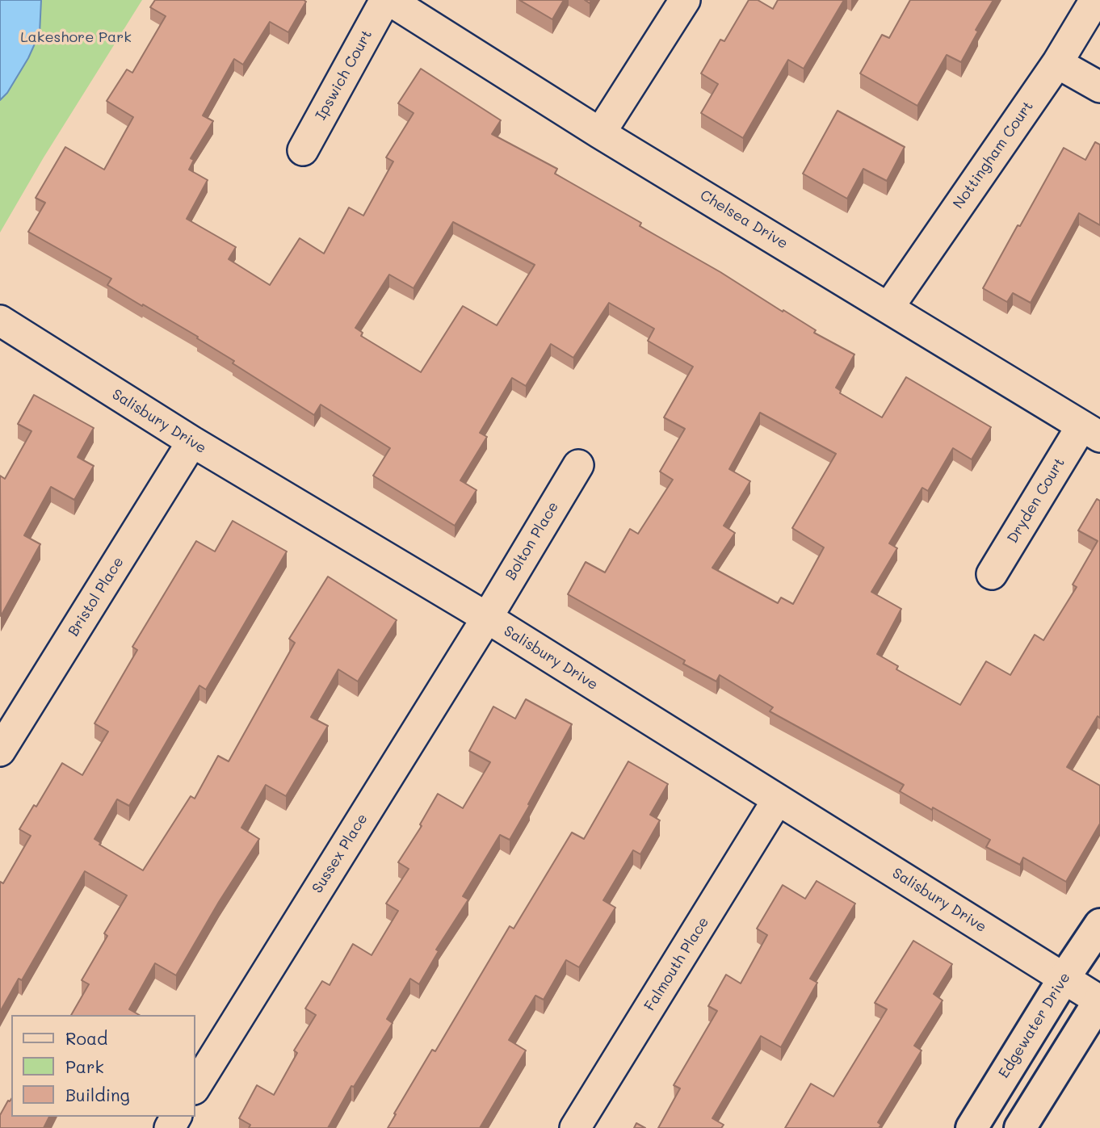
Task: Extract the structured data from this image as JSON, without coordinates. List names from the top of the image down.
{
  "streets": {
    "street": [
      "Ipswich Court",
      "Nottingham Court",
      "Chelsea Drive",
      "Salisbury Drive",
      "Dryden Court",
      "Bolton Place",
      "Bristol Place",
      "Sussex Place",
      "Falmouth Place",
      "Edgewater Drive"
    ]
  },
  "crossings": [
    ["Ipswich Court", "Chelsea Drive"],
    ["Nottingham Court", "Chelsea Drive"],
    ["Chelsea Drive", "Dryden Court"],
    ["Salisbury Drive", "Bolton Place"],
    ["Salisbury Drive", "Bristol Place"],
    ["Salisbury Drive", "Sussex Place"],
    ["Salisbury Drive", "Falmouth Place"],
    ["Salisbury Drive", "Edgewater Drive"],
    ["Bolton Place", "Sussex Place"]
  ],
  "parks": ["Lakeshore Park"],
  "legend": ["Road", "Park", "Building"]
}
